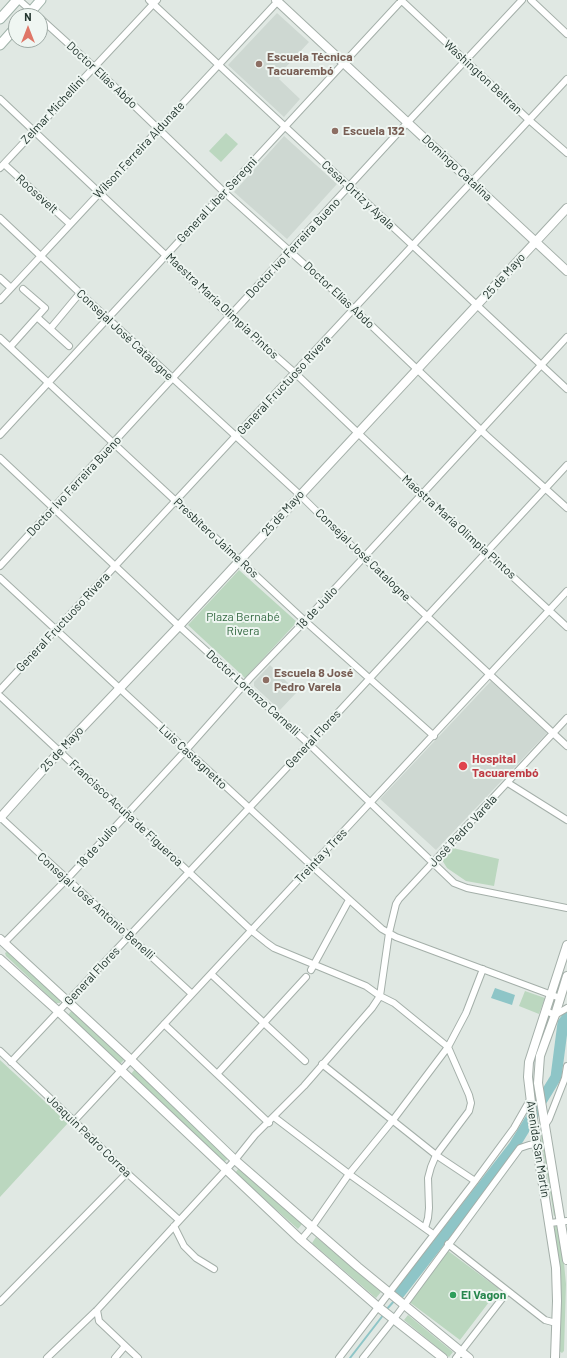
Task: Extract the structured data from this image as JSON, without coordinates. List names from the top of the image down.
{
  "streets": {
    "street": [
      "Doctor Elías Abdo",
      "Washington Beltran",
      "Zelmar Michellini",
      "Wilson Ferreira Aldunate",
      "Domingo Catalina",
      "Roosevelt",
      "Cesar Ortiz y Ayala",
      "General Líber Seregni",
      "Doctor Ivo Ferreira Bueno",
      "25 de Mayo",
      "Maestra María Olimpia Pintos",
      "Consejal José Catalogne",
      "General Fructuoso Rivera",
      "Presbítero Jaime Ros",
      "18 de Julio",
      "Doctor Lorenzo Carnelli",
      "General Flores",
      "Luis Castagnetto",
      "Francisco Acuña de Figueroa",
      "José Pedro Varela",
      "Treinta y Tres",
      "Consejal José Antonio Benelli",
      "Joaquin Pedro Correa",
      "Avenida San Martín"
    ]
  },
  "crossings": [
    ["Doctor Elías Abdo", "Zelmar Michellini"],
    ["Doctor Elías Abdo", "Wilson Ferreira Aldunate"],
    ["Doctor Elías Abdo", "General Líber Seregni"],
    ["Doctor Elías Abdo", "Doctor Ivo Ferreira Bueno"],
    ["Doctor Elías Abdo", "25 de Mayo"],
    ["Doctor Elías Abdo", "General Fructuoso Rivera"],
    ["Doctor Elías Abdo", "18 de Julio"],
    ["Doctor Elías Abdo", "General Flores"],
    ["Washington Beltran", "General Líber Seregni"],
    ["Washington Beltran", "Doctor Ivo Ferreira Bueno"],
    ["Washington Beltran", "General Fructuoso Rivera"],
    ["Zelmar Michellini", "Roosevelt"],
    ["Zelmar Michellini", "Cesar Ortiz y Ayala"],
    ["Zelmar Michellini", "Maestra María Olimpia Pintos"],
    ["Wilson Ferreira Aldunate", "Domingo Catalina"],
    ["Wilson Ferreira Aldunate", "Roosevelt"],
    ["Wilson Ferreira Aldunate", "Cesar Ortiz y Ayala"],
    ["Wilson Ferreira Aldunate", "Maestra María Olimpia Pintos"],
    ["Wilson Ferreira Aldunate", "Consejal José Catalogne"],
    ["Domingo Catalina", "General Líber Seregni"],
    ["Domingo Catalina", "Doctor Ivo Ferreira Bueno"],
    ["Domingo Catalina", "25 de Mayo"],
    ["Domingo Catalina", "General Fructuoso Rivera"],
    ["Cesar Ortiz y Ayala", "General Líber Seregni"],
    ["Cesar Ortiz y Ayala", "Doctor Ivo Ferreira Bueno"],
    ["Cesar Ortiz y Ayala", "25 de Mayo"],
    ["Cesar Ortiz y Ayala", "General Fructuoso Rivera"],
    ["Cesar Ortiz y Ayala", "18 de Julio"],
    ["General Líber Seregni", "Maestra María Olimpia Pintos"],
    ["General Líber Seregni", "Consejal José Catalogne"],
    ["General Líber Seregni", "Presbítero Jaime Ros"],
    ["Doctor Ivo Ferreira Bueno", "Maestra María Olimpia Pintos"],
    ["Doctor Ivo Ferreira Bueno", "Consejal José Catalogne"],
    ["Doctor Ivo Ferreira Bueno", "Presbítero Jaime Ros"],
    ["Doctor Ivo Ferreira Bueno", "Doctor Lorenzo Carnelli"],
    ["25 de Mayo", "Maestra María Olimpia Pintos"],
    ["25 de Mayo", "Consejal José Catalogne"],
    ["25 de Mayo", "Presbítero Jaime Ros"],
    ["25 de Mayo", "Doctor Lorenzo Carnelli"],
    ["25 de Mayo", "Luis Castagnetto"],
    ["25 de Mayo", "Francisco Acuña de Figueroa"],
    ["25 de Mayo", "Consejal José Antonio Benelli"],
    ["Maestra María Olimpia Pintos", "General Fructuoso Rivera"],
    ["Maestra María Olimpia Pintos", "18 de Julio"],
    ["Maestra María Olimpia Pintos", "General Flores"],
    ["Maestra María Olimpia Pintos", "Treinta y Tres"],
    ["Consejal José Catalogne", "General Fructuoso Rivera"],
    ["Consejal José Catalogne", "18 de Julio"],
    ["Consejal José Catalogne", "General Flores"],
    ["Consejal José Catalogne", "José Pedro Varela"],
    ["Consejal José Catalogne", "Treinta y Tres"],
    ["General Fructuoso Rivera", "Presbítero Jaime Ros"],
    ["General Fructuoso Rivera", "Doctor Lorenzo Carnelli"],
    ["General Fructuoso Rivera", "Luis Castagnetto"],
    ["Presbítero Jaime Ros", "18 de Julio"],
    ["Presbítero Jaime Ros", "General Flores"],
    ["Presbítero Jaime Ros", "Treinta y Tres"],
    ["18 de Julio", "Doctor Lorenzo Carnelli"],
    ["18 de Julio", "Luis Castagnetto"],
    ["18 de Julio", "Francisco Acuña de Figueroa"],
    ["18 de Julio", "Consejal José Antonio Benelli"],
    ["Doctor Lorenzo Carnelli", "General Flores"],
    ["Doctor Lorenzo Carnelli", "José Pedro Varela"],
    ["Doctor Lorenzo Carnelli", "Treinta y Tres"],
    ["General Flores", "Luis Castagnetto"],
    ["General Flores", "Francisco Acuña de Figueroa"],
    ["General Flores", "Consejal José Antonio Benelli"],
    ["General Flores", "Joaquin Pedro Correa"],
    ["Luis Castagnetto", "José Pedro Varela"],
    ["Luis Castagnetto", "Treinta y Tres"],
    ["Luis Castagnetto", "Avenida San Martín"],
    ["Francisco Acuña de Figueroa", "José Pedro Varela"],
    ["Francisco Acuña de Figueroa", "Treinta y Tres"],
    ["Treinta y Tres", "Consejal José Antonio Benelli"],
    ["Treinta y Tres", "Joaquin Pedro Correa"]
  ],
  "parks": ["Plaza Bernabé Rivera"],
  "places": [
    "Escuela Técnica Tacuarembó",
    "Escuela 132",
    "Escuela 8 José Pedro Varela",
    "Hospital Tacuarembó",
    "El Vagon"
  ],
  "north": "top"
}
